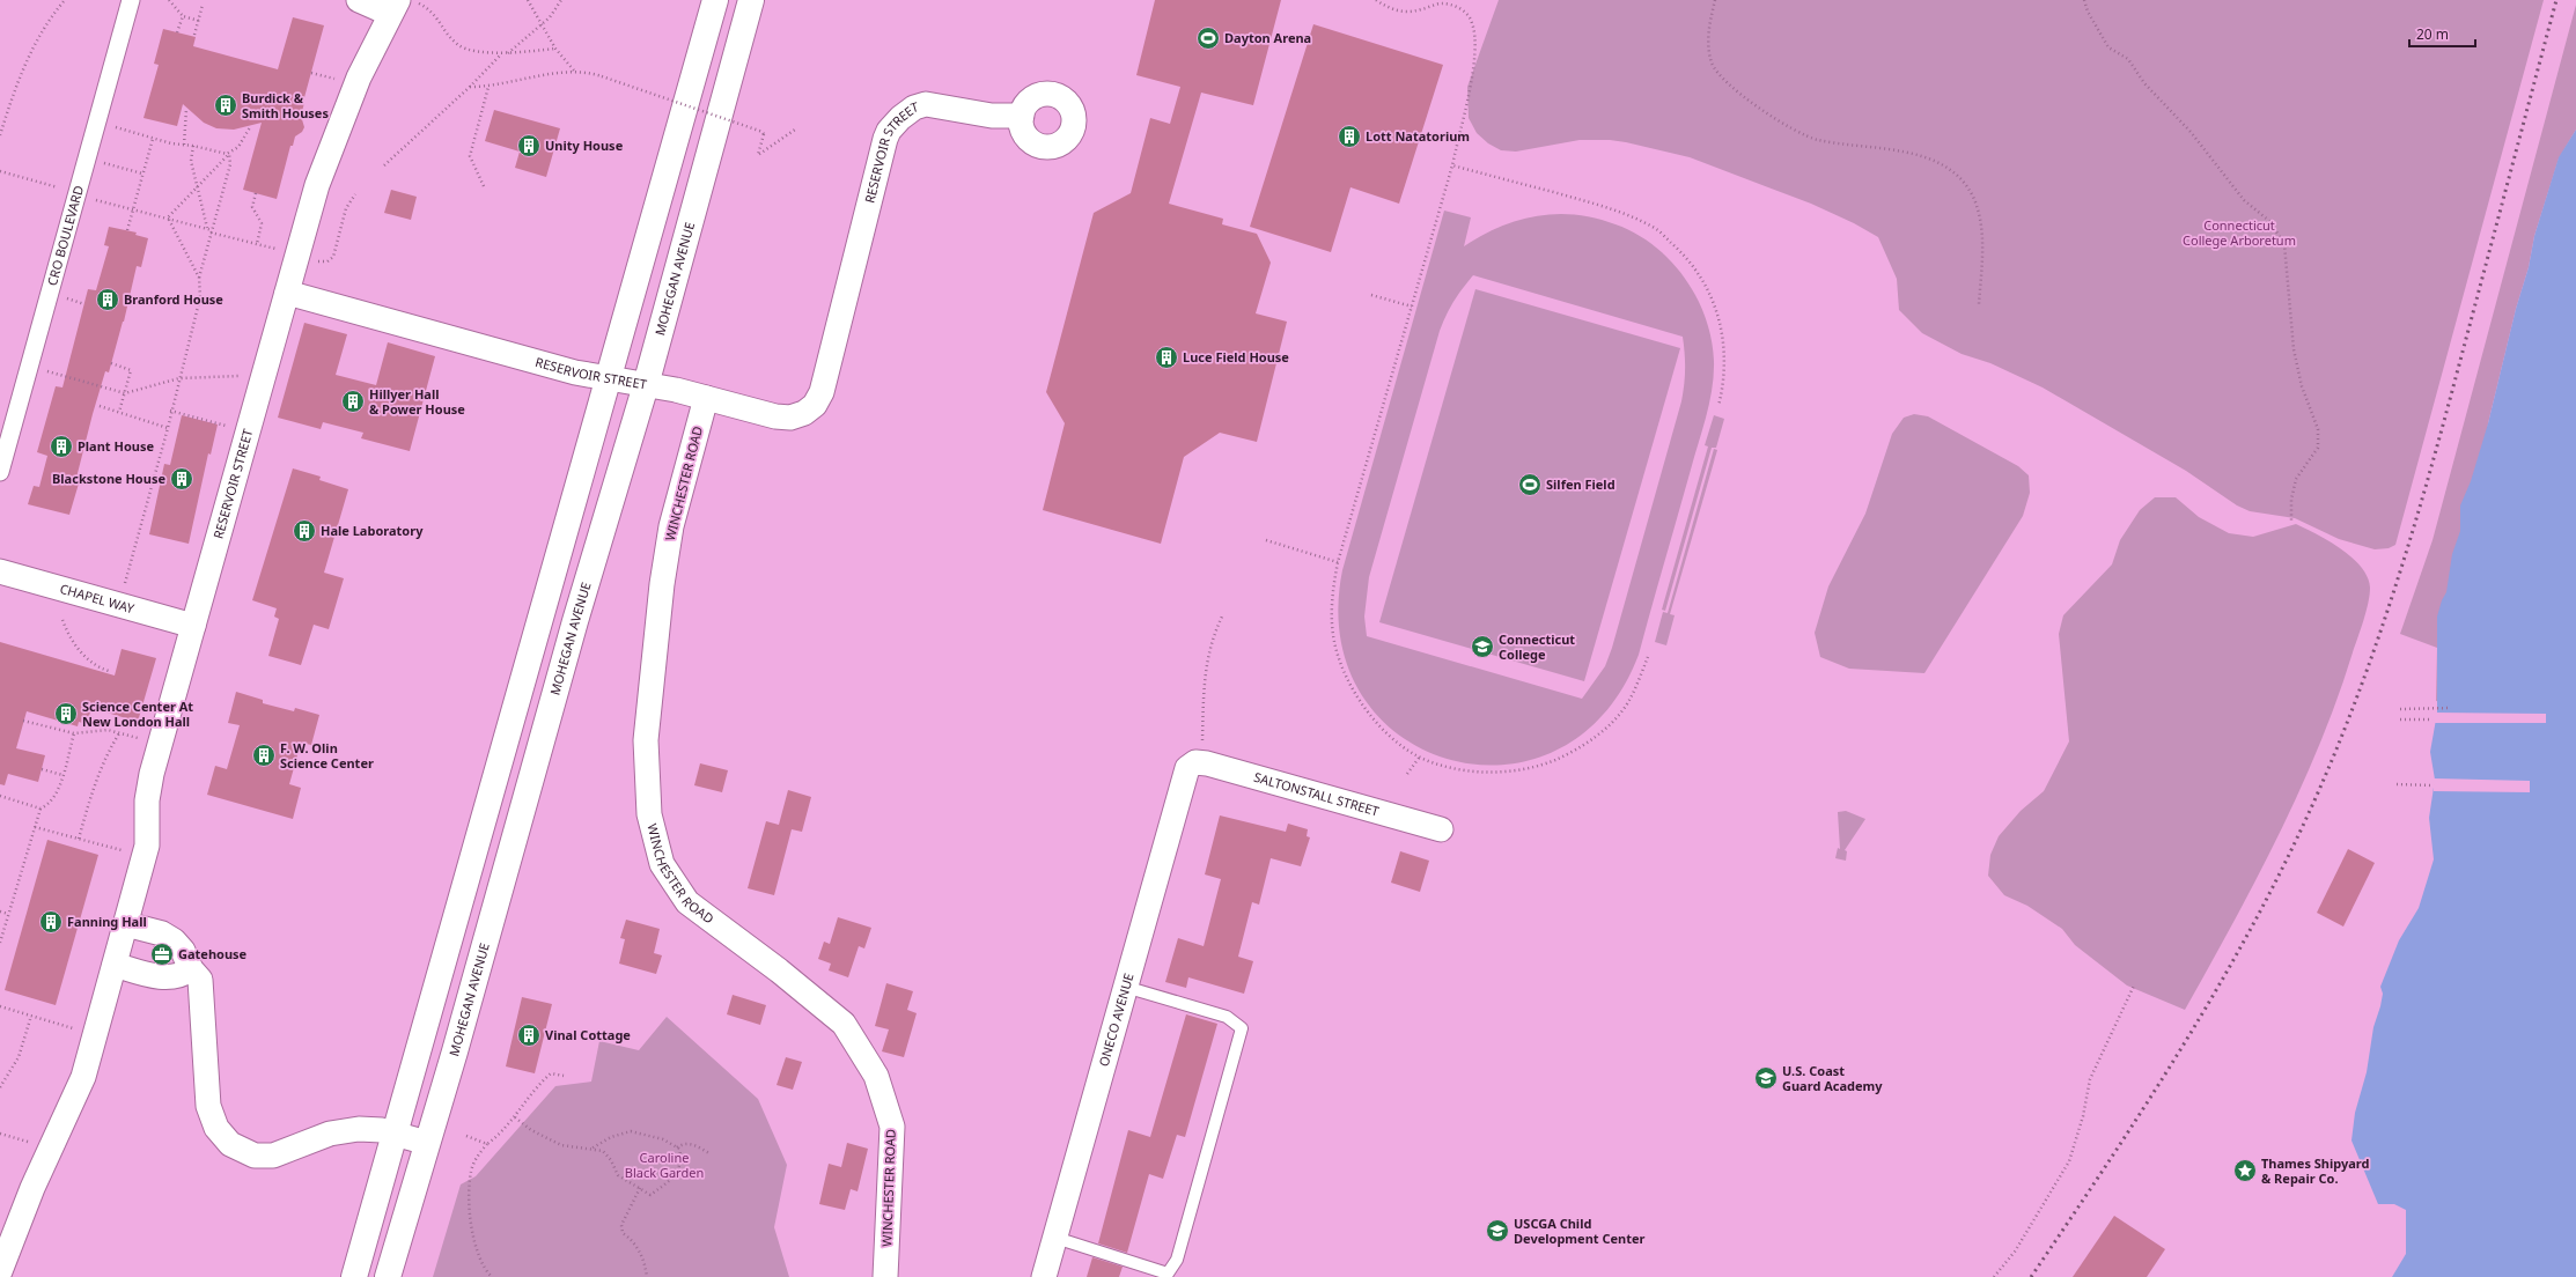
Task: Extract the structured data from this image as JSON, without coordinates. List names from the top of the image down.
{
  "streets": {
    "highway": ["MOHEGAN AVENUE"],
    "street": [
      "RESERVOIR STREET",
      "CRO BOULEVARD",
      "WINCHESTER ROAD",
      "CHAPEL WAY",
      "SALTONSTALL STREET",
      "ONECO AVENUE"
    ]
  },
  "crossings": [
    ["RESERVOIR STREET", "MOHEGAN AVENUE"],
    ["RESERVOIR STREET", "WINCHESTER ROAD"],
    ["RESERVOIR STREET", "CHAPEL WAY"],
    ["SALTONSTALL STREET", "ONECO AVENUE"]
  ],
  "parks": ["Connecticut College Arboretum", "Caroline Black Garden"],
  "places": {
    "sports": ["Dayton Arena", "Silfen Field"],
    "building": [
      "Burdick & Smith Houses",
      "Lott Natatorium",
      "Unity House",
      "Branford House",
      "Luce Field House",
      "Hillyer Hall & Power House",
      "Plant House",
      "Blackstone House",
      "Hale Laboratory",
      "Science Center At New London Hall",
      "F. W. Olin Science Center",
      "Fanning Hall",
      "Vinal Cottage"
    ],
    "school or university": ["Connecticut College", "U.S. Coast Guard Academy", "USCGA Child Development Center"],
    "office": ["Gatehouse"],
    "place": ["Thames Shipyard & Repair Co."]
  },
  "scale_bar": "20 m"
}
